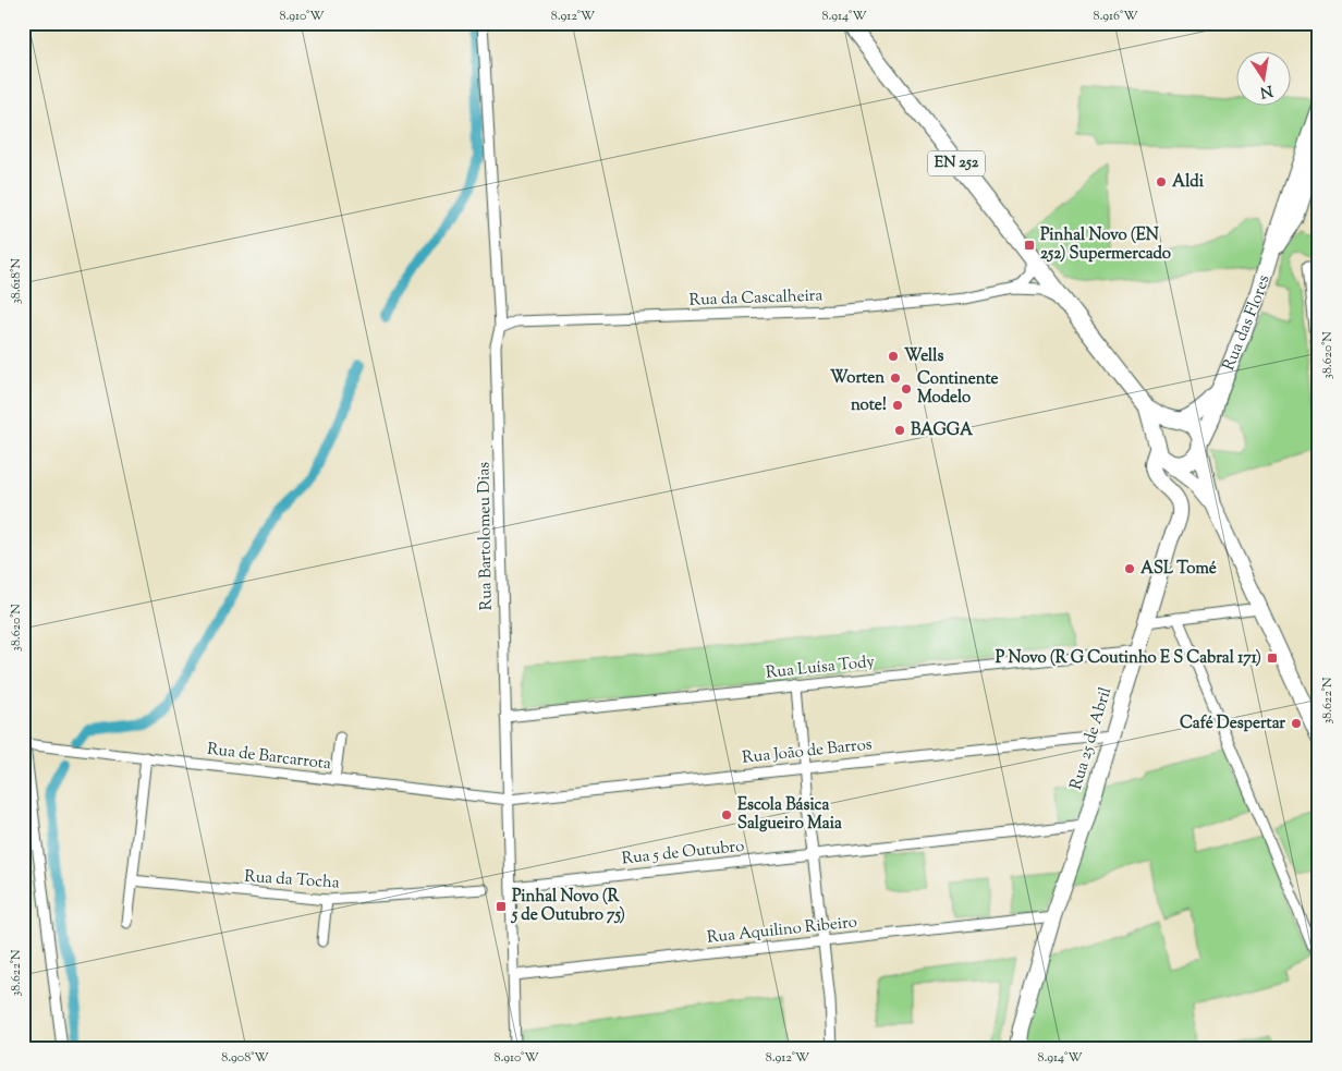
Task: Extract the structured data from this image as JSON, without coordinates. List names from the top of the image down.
{
  "streets": {
    "main road": ["EN 252", "Rua das Flores"],
    "street": [
      "Rua da Cascalheira",
      "Rua Bartolomeu Dias",
      "Rua Luísa Tody",
      "Rua 25 de Abril",
      "Rua João de Barros",
      "Rua de Barcarrota",
      "Rua 5 de Outubro",
      "Rua da Tocha",
      "Rua Aquilino Ribeiro"
    ]
  },
  "crossings": [
    ["EN 252", "Rua da Cascalheira"],
    ["EN 252", "Rua das Flores"],
    ["EN 252", "Rua 25 de Abril"],
    ["Rua da Cascalheira", "Rua Bartolomeu Dias"],
    ["Rua Bartolomeu Dias", "Rua Luísa Tody"],
    ["Rua Bartolomeu Dias", "Rua João de Barros"],
    ["Rua Bartolomeu Dias", "Rua de Barcarrota"],
    ["Rua Bartolomeu Dias", "Rua 5 de Outubro"],
    ["Rua Bartolomeu Dias", "Rua Aquilino Ribeiro"],
    ["Rua Luísa Tody", "Rua 25 de Abril"],
    ["Rua 25 de Abril", "Rua João de Barros"],
    ["Rua 25 de Abril", "Rua 5 de Outubro"],
    ["Rua 25 de Abril", "Rua Aquilino Ribeiro"],
    ["Rua João de Barros", "Rua de Barcarrota"]
  ],
  "places": {
    "other": [
      "Aldi",
      "Wells",
      "Worten",
      "Continente Modelo",
      "note!",
      "BAGGA",
      "ASL Tomé",
      "Café Despertar",
      "Escola Básica Salgueiro Maia"
    ],
    "transit": ["Pinhal Novo (EN 252) Supermercado", "P Novo (R G Coutinho E S Cabral 171)", "Pinhal Novo (R 5 de Outubro 75)"]
  },
  "north": "bottom",
  "coordinates": [
    "8.910°W",
    "8.912°W",
    "8.914°W",
    "8.916°W",
    "38.618°N",
    "38.620°N",
    "38.622°N",
    "8.908°W"
  ]
}
